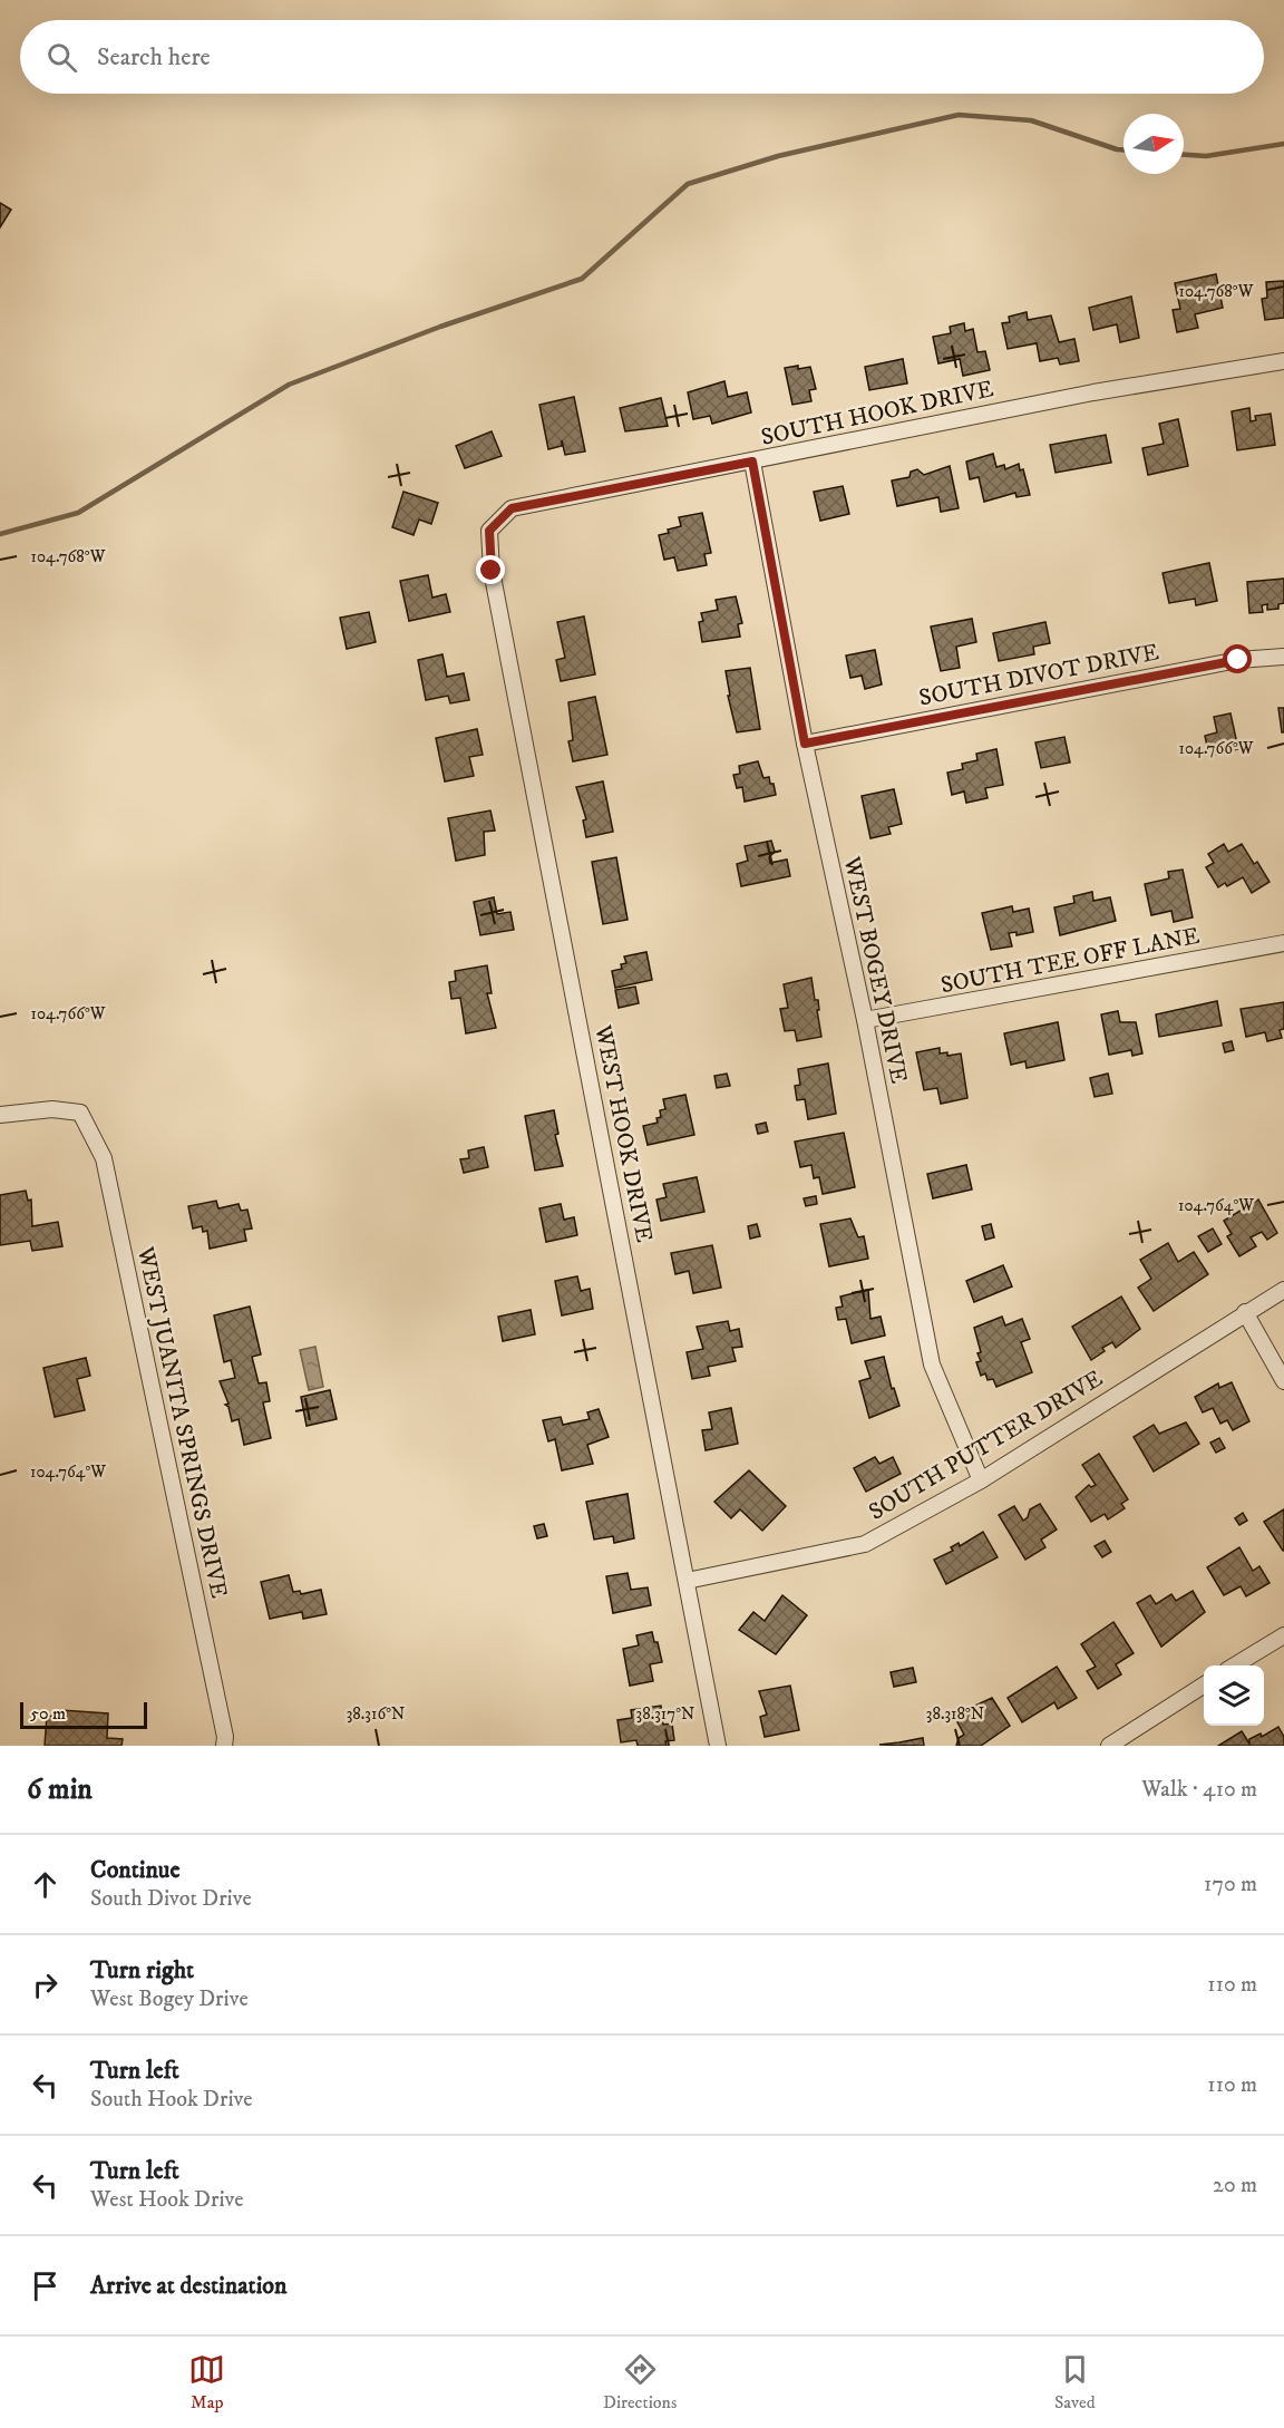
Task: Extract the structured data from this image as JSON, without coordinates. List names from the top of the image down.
{
  "streets": {
    "street": [
      "SOUTH HOOK DRIVE",
      "SOUTH DIVOT DRIVE",
      "SOUTH TEE OFF LANE",
      "WEST BOGEY DRIVE",
      "WEST HOOK DRIVE",
      "WEST JUANITA SPRINGS DRIVE",
      "SOUTH PUTTER DRIVE"
    ]
  },
  "crossings": [
    ["SOUTH HOOK DRIVE", "WEST BOGEY DRIVE"],
    ["SOUTH HOOK DRIVE", "WEST HOOK DRIVE"],
    ["SOUTH DIVOT DRIVE", "WEST BOGEY DRIVE"],
    ["SOUTH TEE OFF LANE", "WEST BOGEY DRIVE"],
    ["WEST BOGEY DRIVE", "SOUTH PUTTER DRIVE"],
    ["WEST HOOK DRIVE", "SOUTH PUTTER DRIVE"]
  ],
  "scale_bar": "50 m",
  "north": "right",
  "page": {
    "search": "Search here",
    "scale": "50 m",
    "heading": ["6 min", "Walk · 410 m"],
    "list": [
      ["Continue", "South Divot Drive", "170 m"],
      ["Turn right", "West Bogey Drive", "110 m"],
      ["Turn left", "South Hook Drive", "110 m"],
      ["Turn left", "West Hook Drive", "20 m"],
      "Arrive at destination"
    ],
    "nav": ["Map", "Directions", "Saved"]
  },
  "coordinates": [
    "104.768°W",
    "104.766°W",
    "104.764°W",
    "38.316°N",
    "38.317°N",
    "38.318°N"
  ]
}
